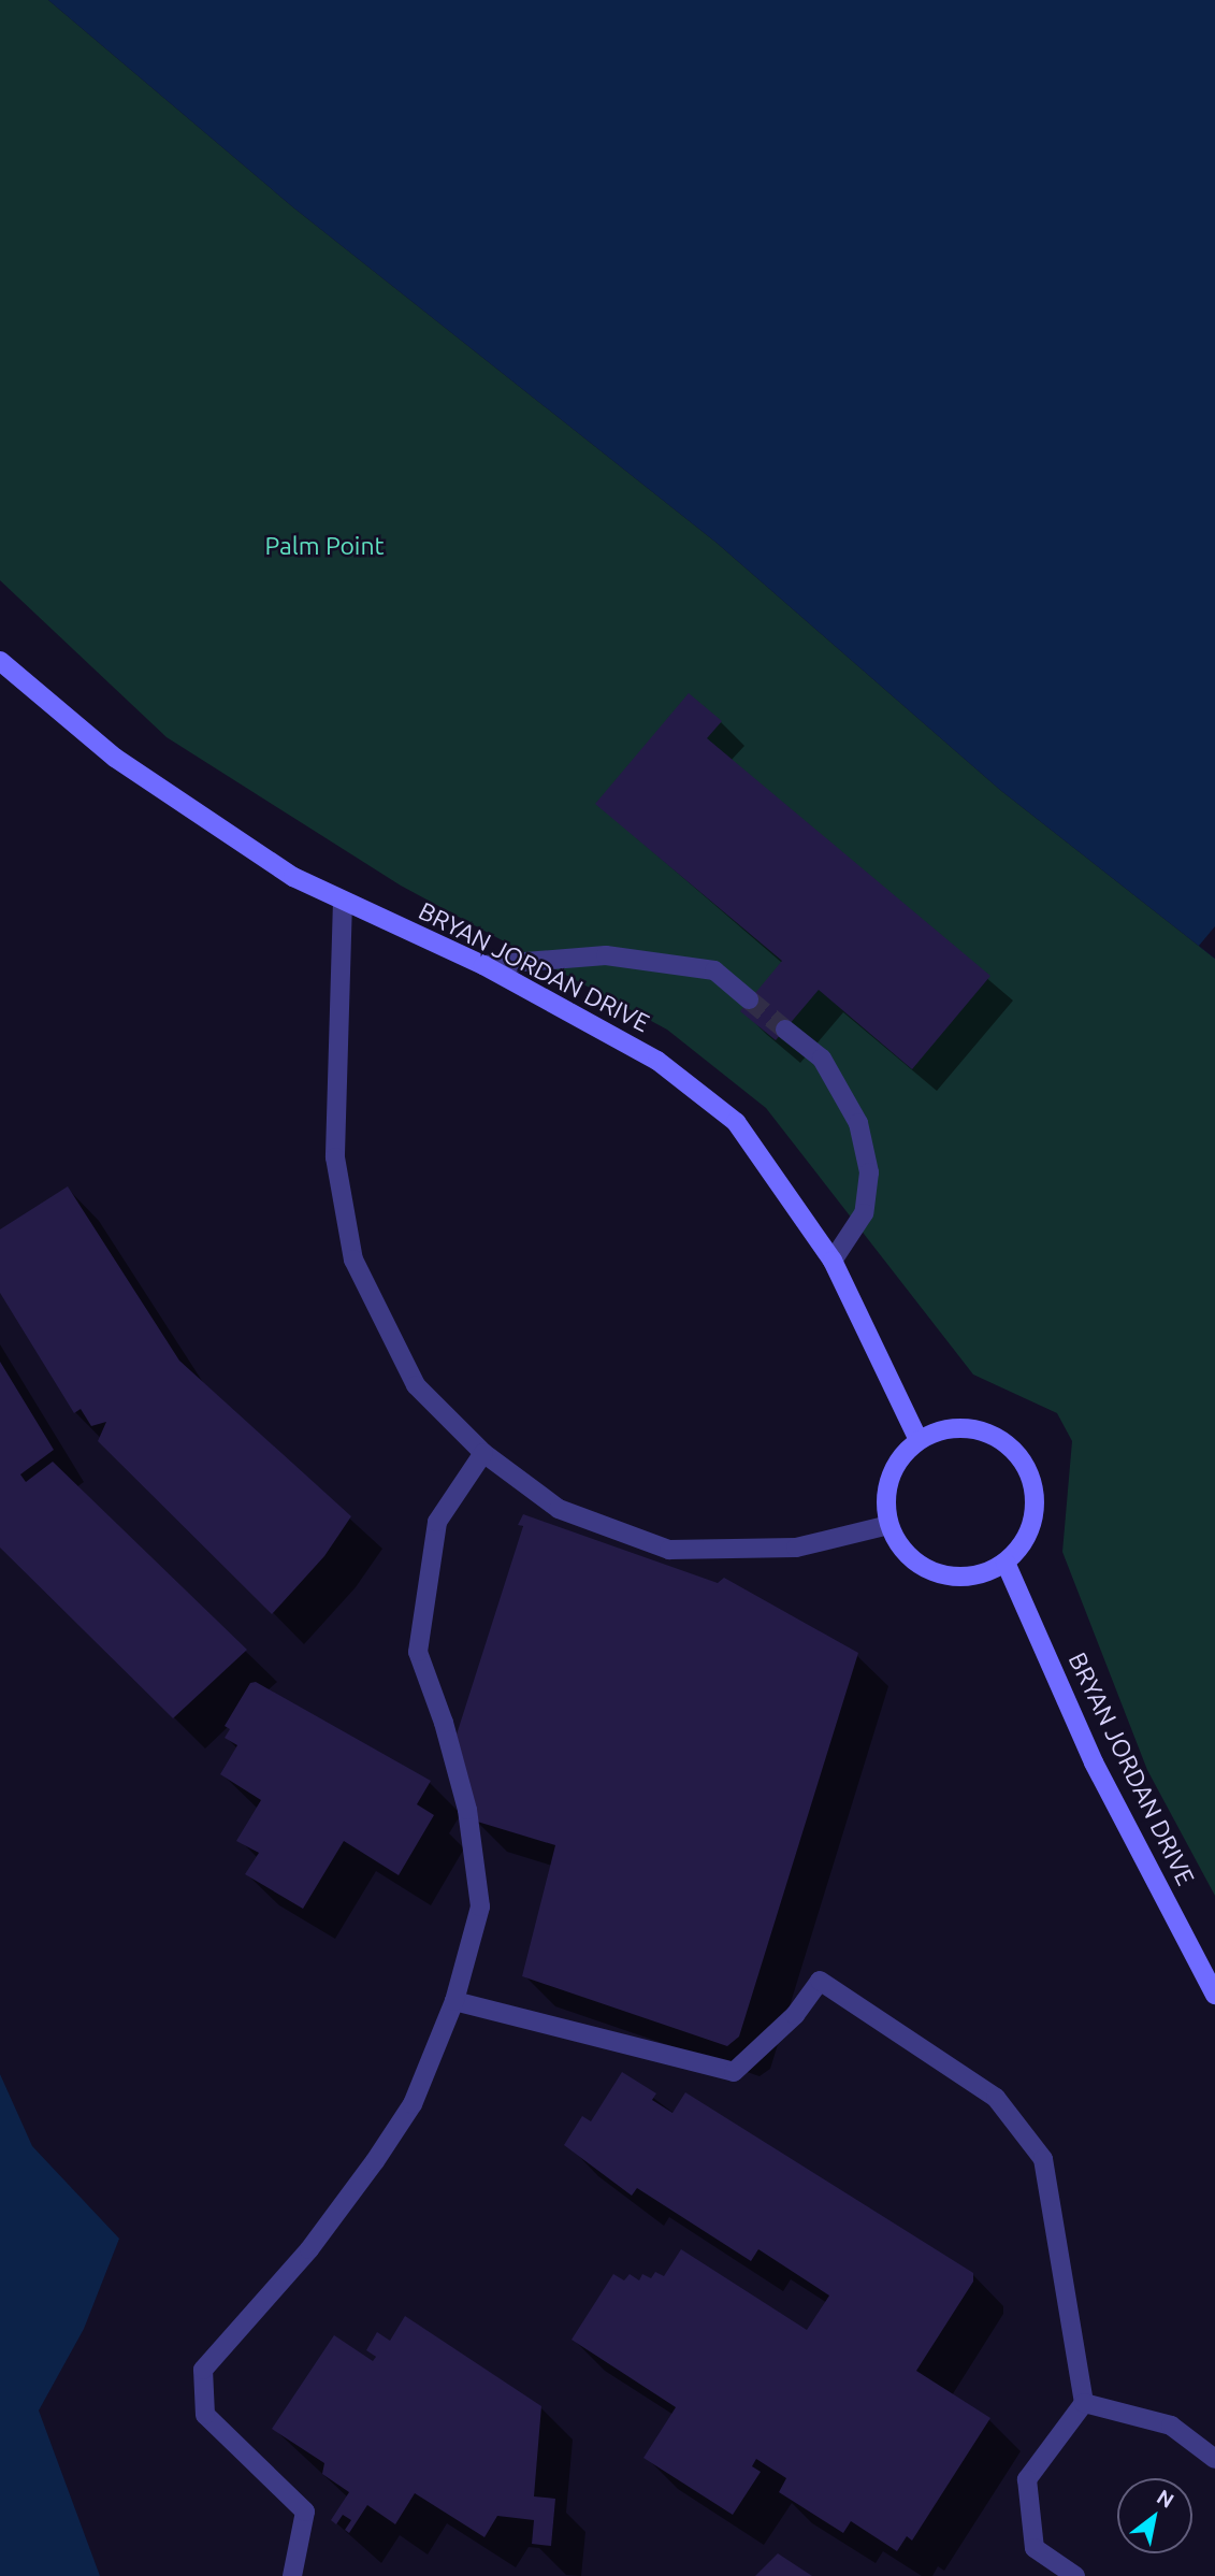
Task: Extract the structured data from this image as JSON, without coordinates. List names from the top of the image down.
{
  "streets": {
    "main road": ["BRYAN JORDAN DRIVE"]
  },
  "parks": ["Palm Point"],
  "north": "top right"
}
